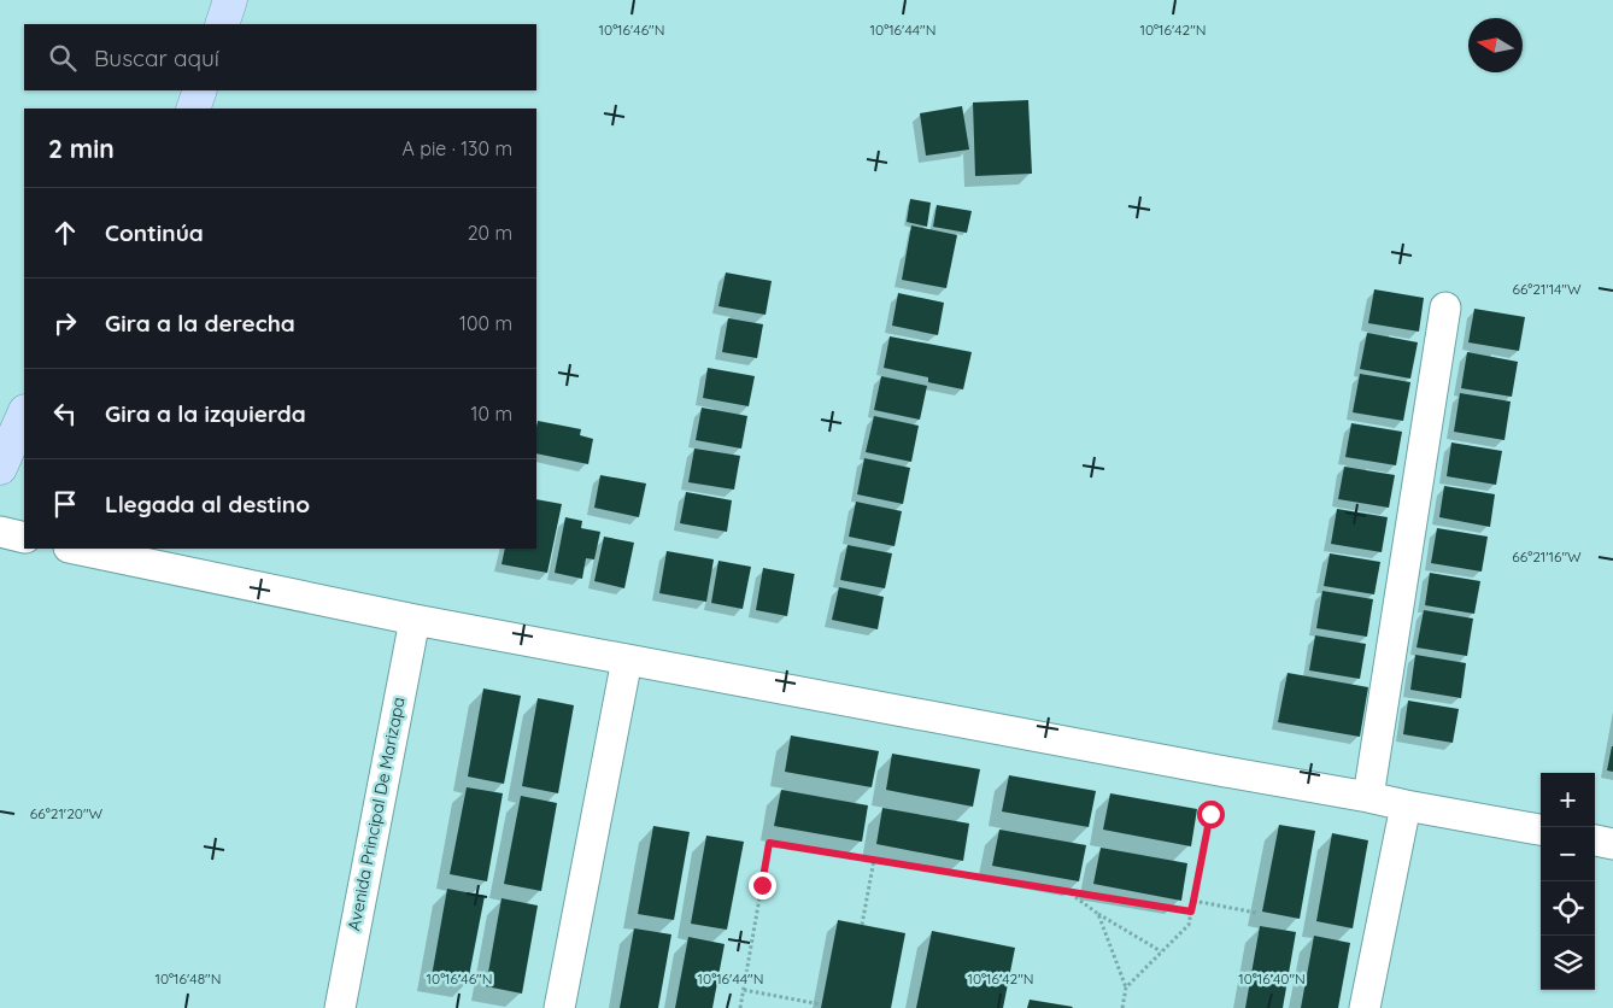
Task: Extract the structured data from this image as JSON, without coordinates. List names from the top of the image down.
{
  "streets": {
    "street": ["Avenida Principal De Marizapa"]
  },
  "north": "left",
  "page": {
    "search": "Buscar aquí",
    "heading": ["2 min", "A pie · 130 m"],
    "list": [
      ["Continúa", "20 m"],
      ["Gira a la derecha", "100 m"],
      ["Gira a la izquierda", "10 m"],
      "Llegada al destino"
    ],
    "map_buttons": ["+", "−"]
  },
  "coordinates": [
    "10°16'46\"N",
    "10°16'44\"N",
    "10°16'42\"N",
    "66°21'14\"W",
    "66°21'16\"W",
    "66°21'20\"W",
    "10°16'48\"N",
    "10°16'40\"N"
  ]
}
